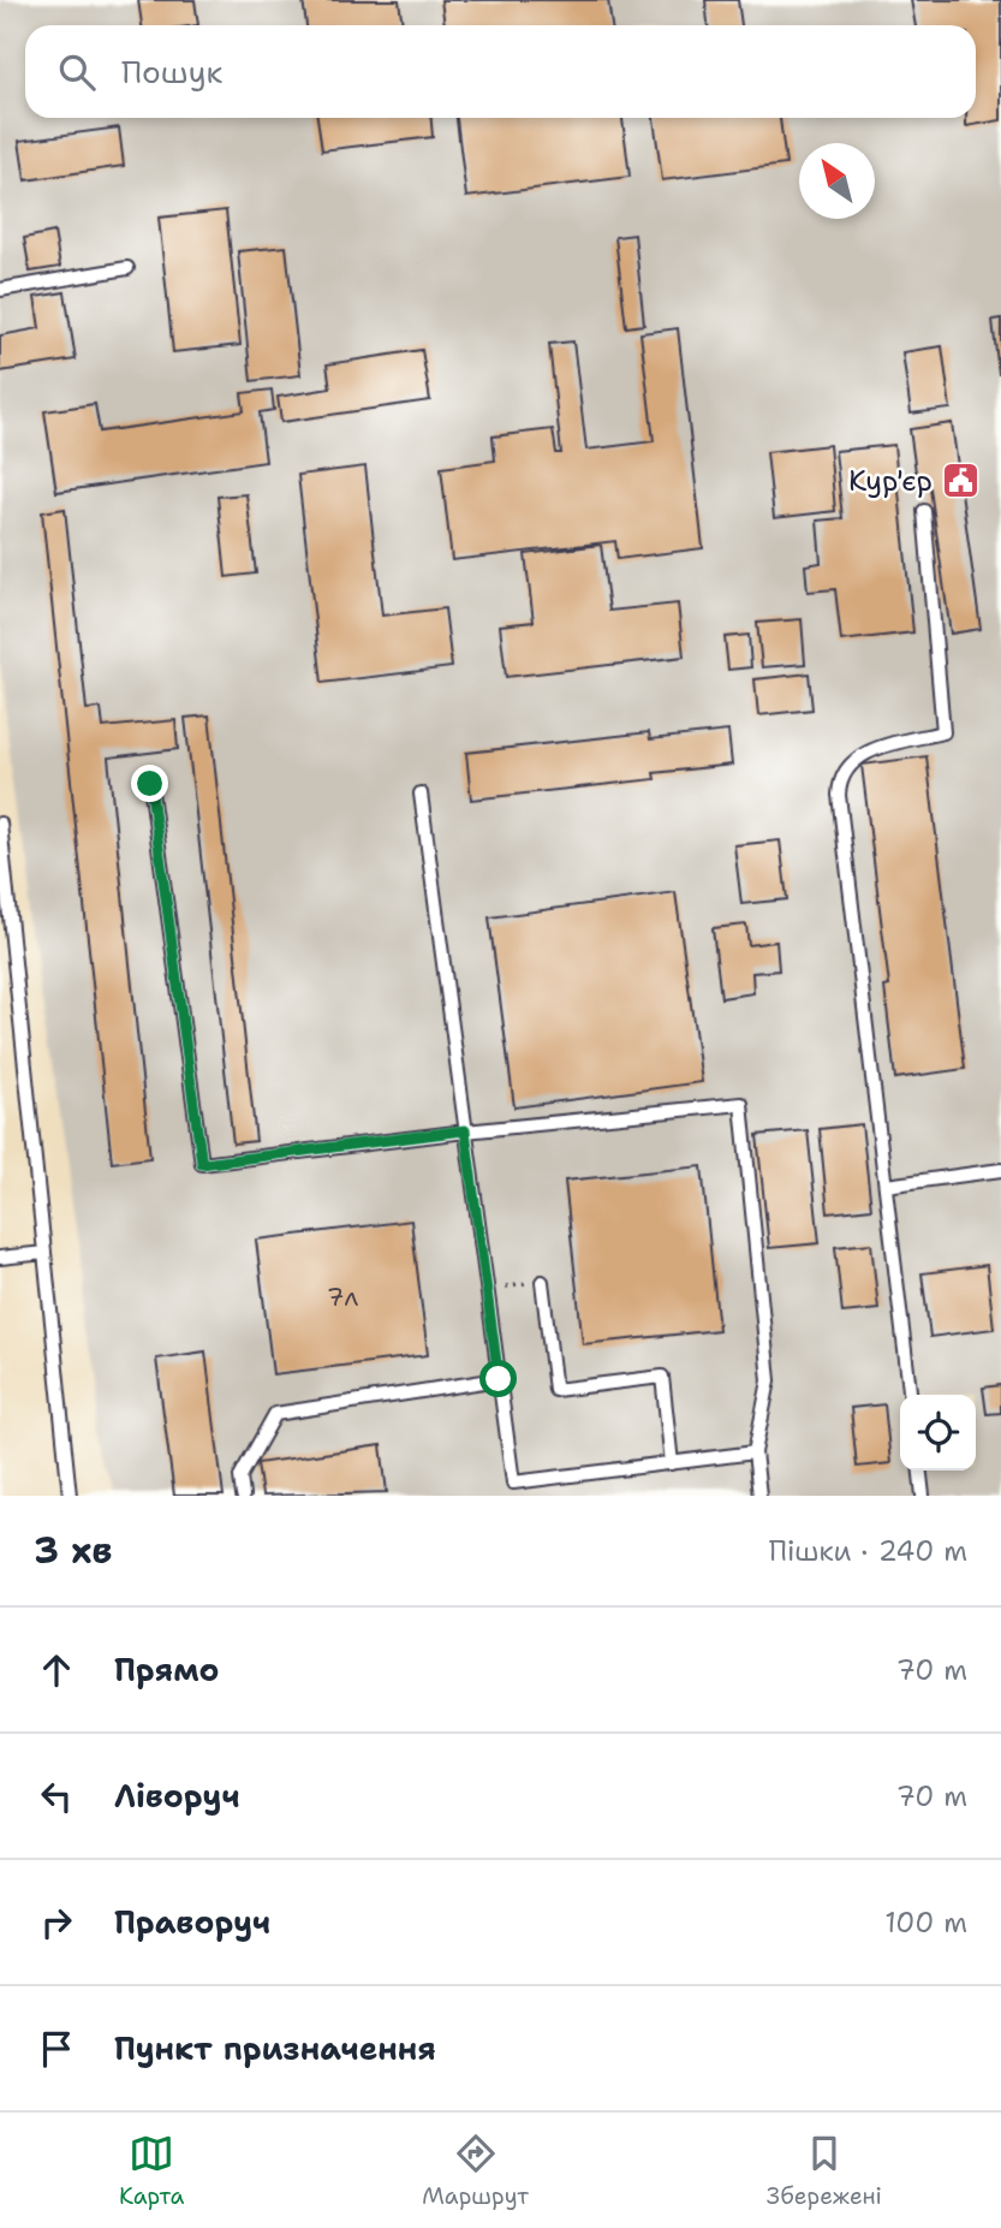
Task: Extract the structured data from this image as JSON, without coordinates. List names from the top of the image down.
{
  "places": {
    "public building": ["Кур'єр"]
  },
  "house_numbers": ["7л"],
  "north": "top left",
  "page": {
    "search": "Пошук",
    "heading": ["3 хв", "Пішки · 240 m"],
    "list": [
      ["Прямо", "70 m"],
      ["Ліворуч", "70 m"],
      ["Праворуч", "100 m"],
      "Пункт призначення"
    ],
    "nav": ["Карта", "Маршрут", "Збережені"]
  }
}
